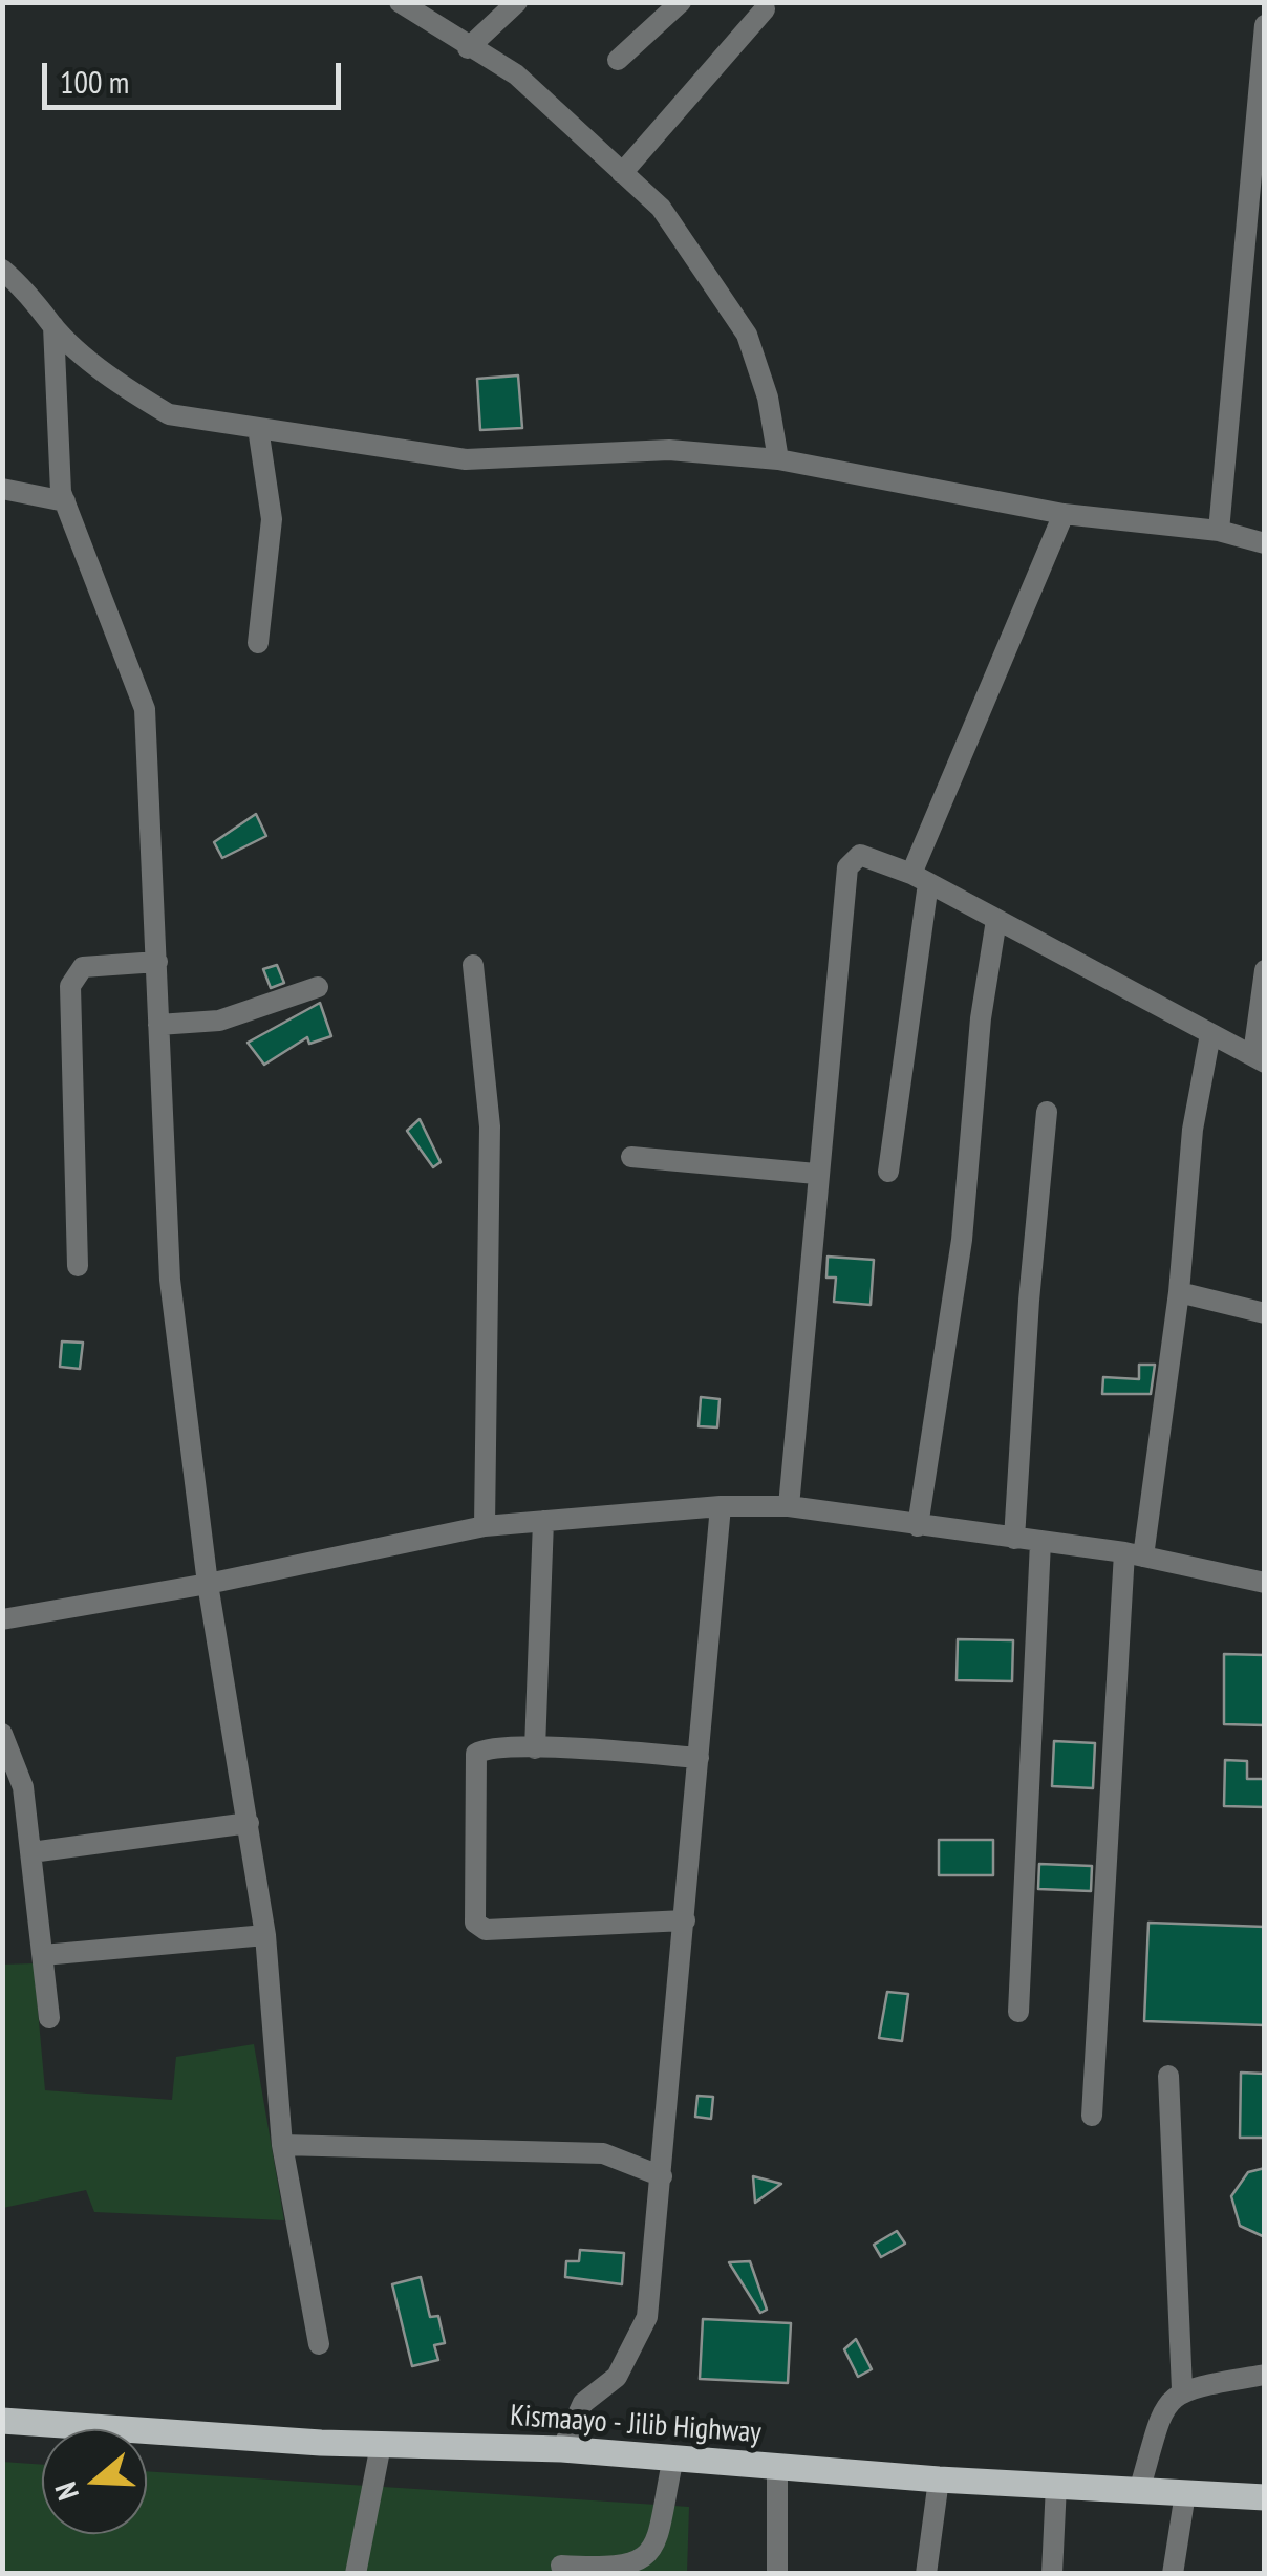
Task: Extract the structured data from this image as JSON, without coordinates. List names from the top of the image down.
{
  "streets": {
    "main road": ["Kismaayo - Jilib Highway"]
  },
  "scale_bar": "100 m",
  "north": "left"
}
